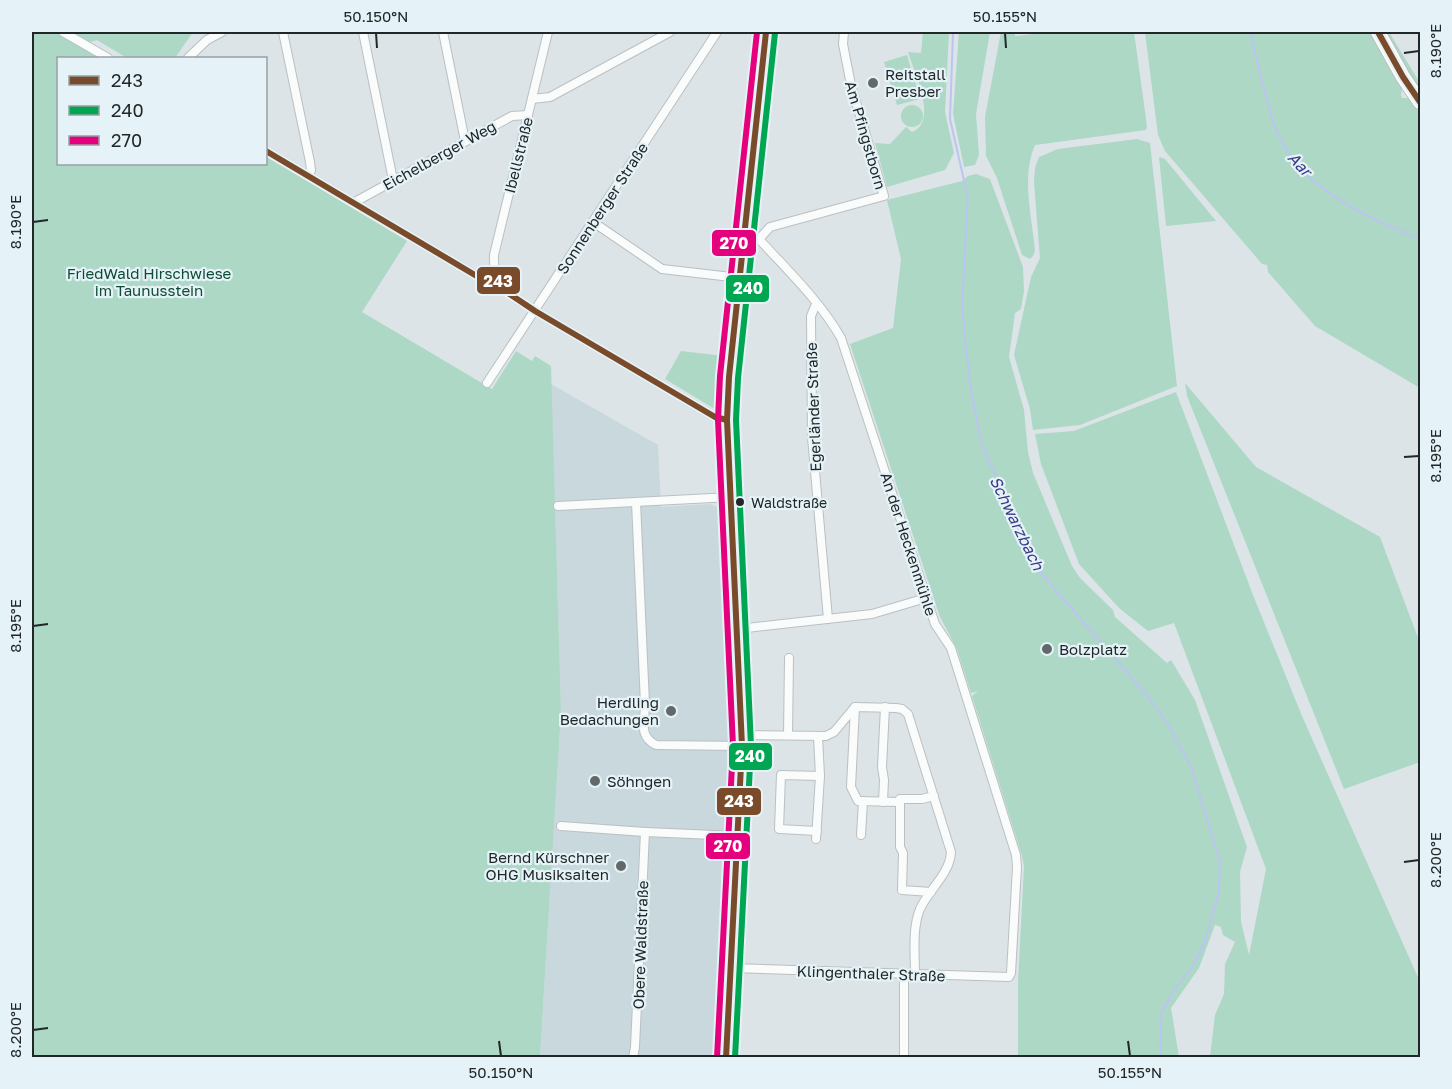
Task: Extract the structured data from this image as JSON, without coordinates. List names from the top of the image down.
{
  "streets": {
    "street": [
      "Am Pfingstborn",
      "Eichelberger Weg",
      "Ibellstraße",
      "Sonnenberger Straße",
      "Egerländer Straße",
      "An der Heckenmühle",
      "Obere Waldstraße",
      "Klingenthaler Straße"
    ]
  },
  "crossings": [
    ["Am Pfingstborn", "An der Heckenmühle"],
    ["Eichelberger Weg", "Ibellstraße"],
    ["Egerländer Straße", "An der Heckenmühle"],
    ["An der Heckenmühle", "Klingenthaler Straße"]
  ],
  "water": ["Aar", "Schwarzbach"],
  "parks": ["FriedWald Hirschwiese im Taunusstein"],
  "places": [
    "Reitstall Presber",
    "Waldstraße",
    "Bolzplatz",
    "Herdling Bedachungen",
    "Söhngen",
    "Bernd Kürschner OHG Musiksaiten"
  ],
  "lines": ["transit line 243", "transit line 270", "transit line 240"],
  "legend": ["243", "240", "270"],
  "coordinates": [
    "50.150°N",
    "50.155°N",
    "8.190°E",
    "8.195°E",
    "8.200°E"
  ]
}
